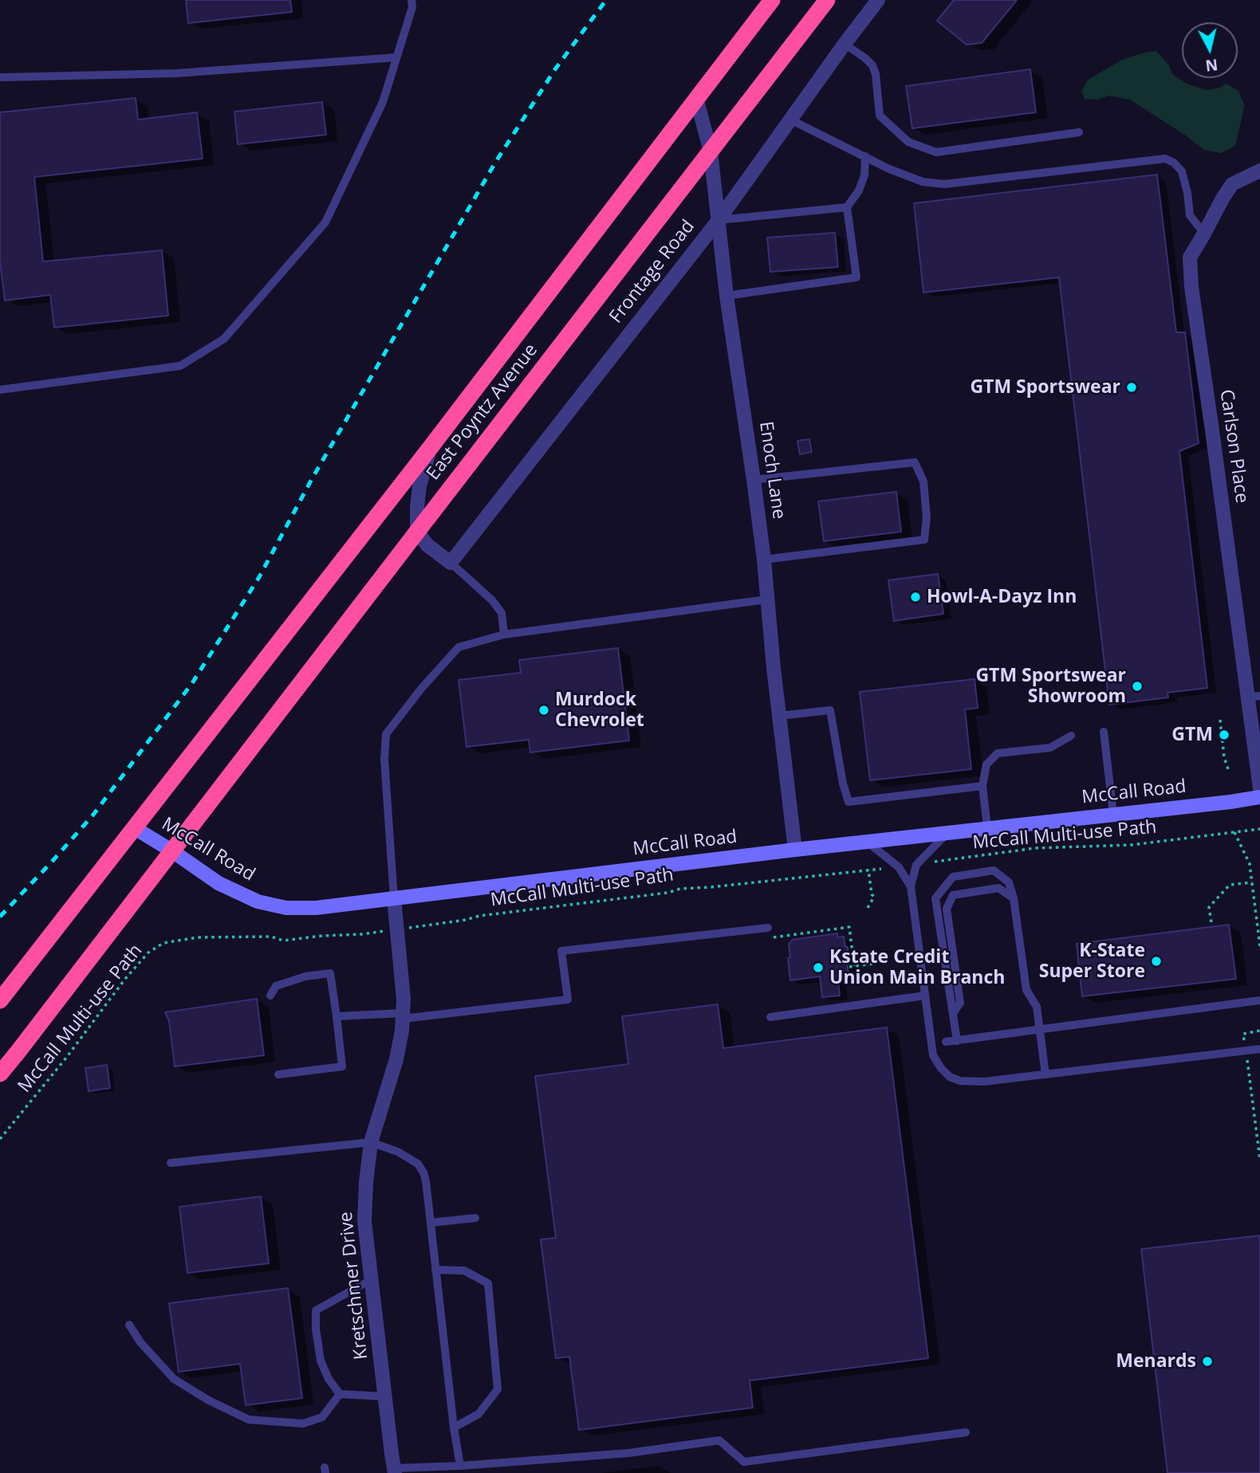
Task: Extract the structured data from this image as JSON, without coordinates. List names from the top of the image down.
{
  "streets": {
    "highway": ["East Poyntz Avenue"],
    "main road": ["McCall Road"],
    "street": [
      "Frontage Road",
      "Carlson Place",
      "Enoch Lane",
      "Kretschmer Drive"
    ],
    "path": ["McCall Multi-use Path"]
  },
  "crossings": [
    ["Frontage Road", "Enoch Lane"],
    ["East Poyntz Avenue", "Enoch Lane"],
    ["East Poyntz Avenue", "McCall Road"],
    ["Enoch Lane", "McCall Road"],
    ["McCall Road", "Kretschmer Drive"],
    ["McCall Multi-use Path", "Kretschmer Drive"]
  ],
  "places": [
    "GTM Sportswear",
    "Howl-A-Dayz Inn",
    "GTM Sportswear Showroom",
    "Murdock Chevrolet",
    "GTM",
    "K-State Super Store",
    "Kstate Credit Union Main Branch",
    "Menards"
  ],
  "north": "bottom"
}
